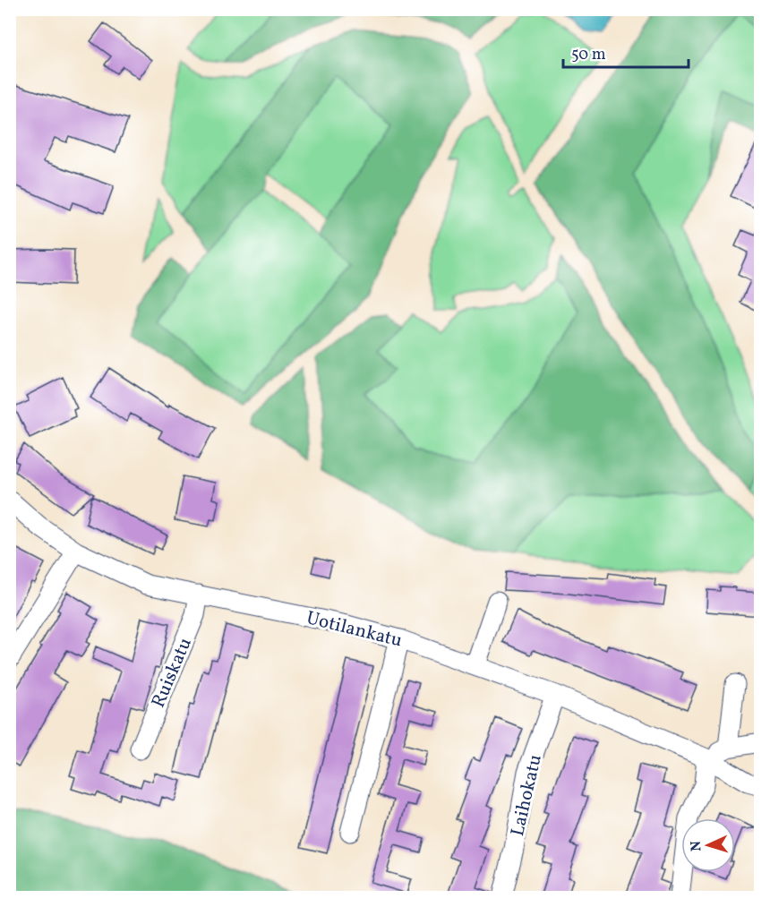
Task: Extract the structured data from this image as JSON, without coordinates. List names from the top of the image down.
{
  "streets": {
    "street": ["Uotilankatu", "Ruiskatu", "Laihokatu"]
  },
  "crossings": [
    ["Uotilankatu", "Ruiskatu"],
    ["Uotilankatu", "Laihokatu"]
  ],
  "scale_bar": "50 m",
  "north": "left"
}
